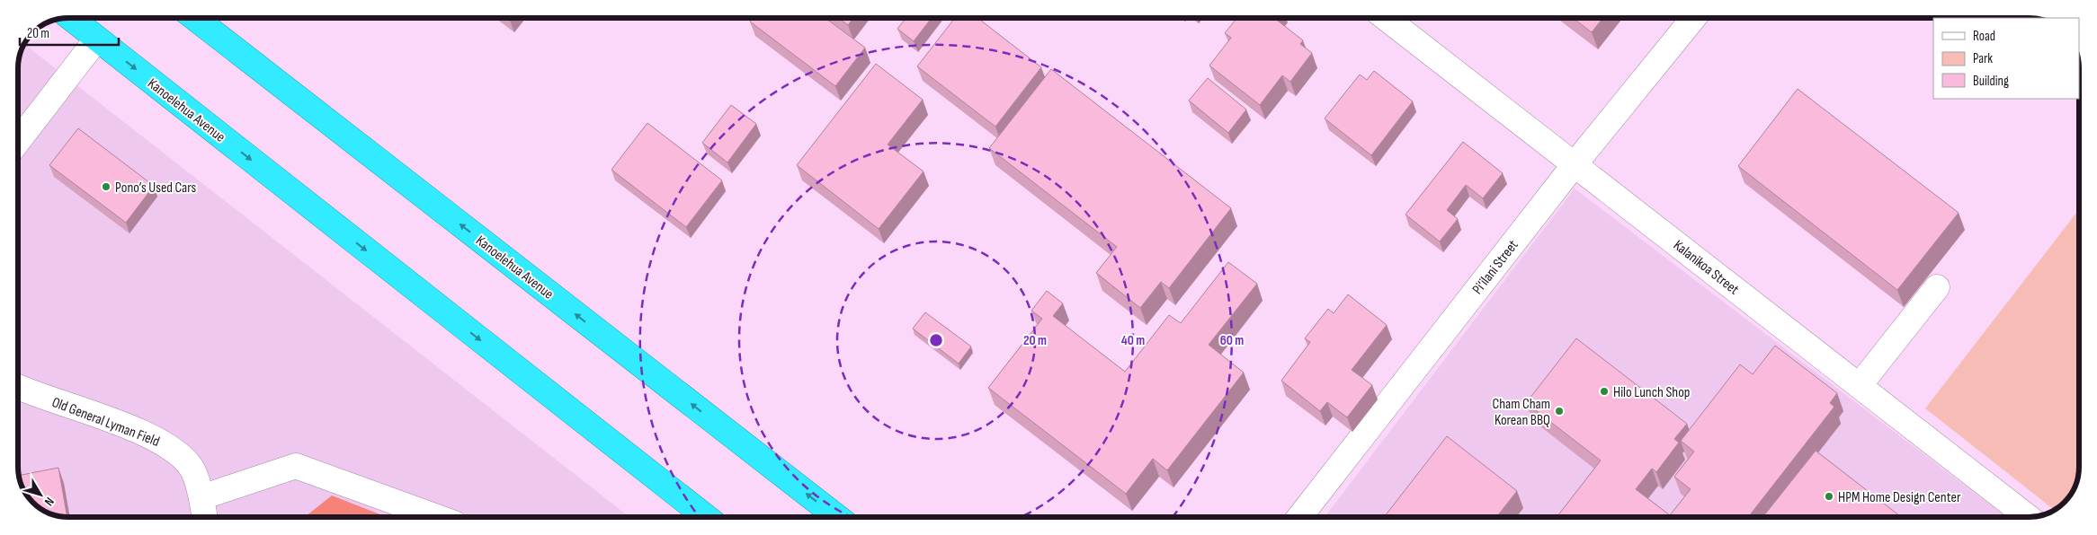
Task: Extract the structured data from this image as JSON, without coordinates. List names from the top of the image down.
{
  "streets": {
    "highway": ["Kanoelehua Avenue"],
    "street": ["Pi‘ilani Street", "Kalanikoa Street", "Old General Lyman Field"]
  },
  "crossings": [
    ["Pi‘ilani Street", "Kalanikoa Street"]
  ],
  "places": [
    "Pono’s Used Cars",
    "Hilo Lunch Shop",
    "Cham Cham Korean BBQ",
    "HPM Home Design Center"
  ],
  "legend": ["Road", "Park", "Building"],
  "scale_bar": "20 m",
  "north": "bottom right",
  "rings": ["20 m", "40 m", "60 m"]
}
